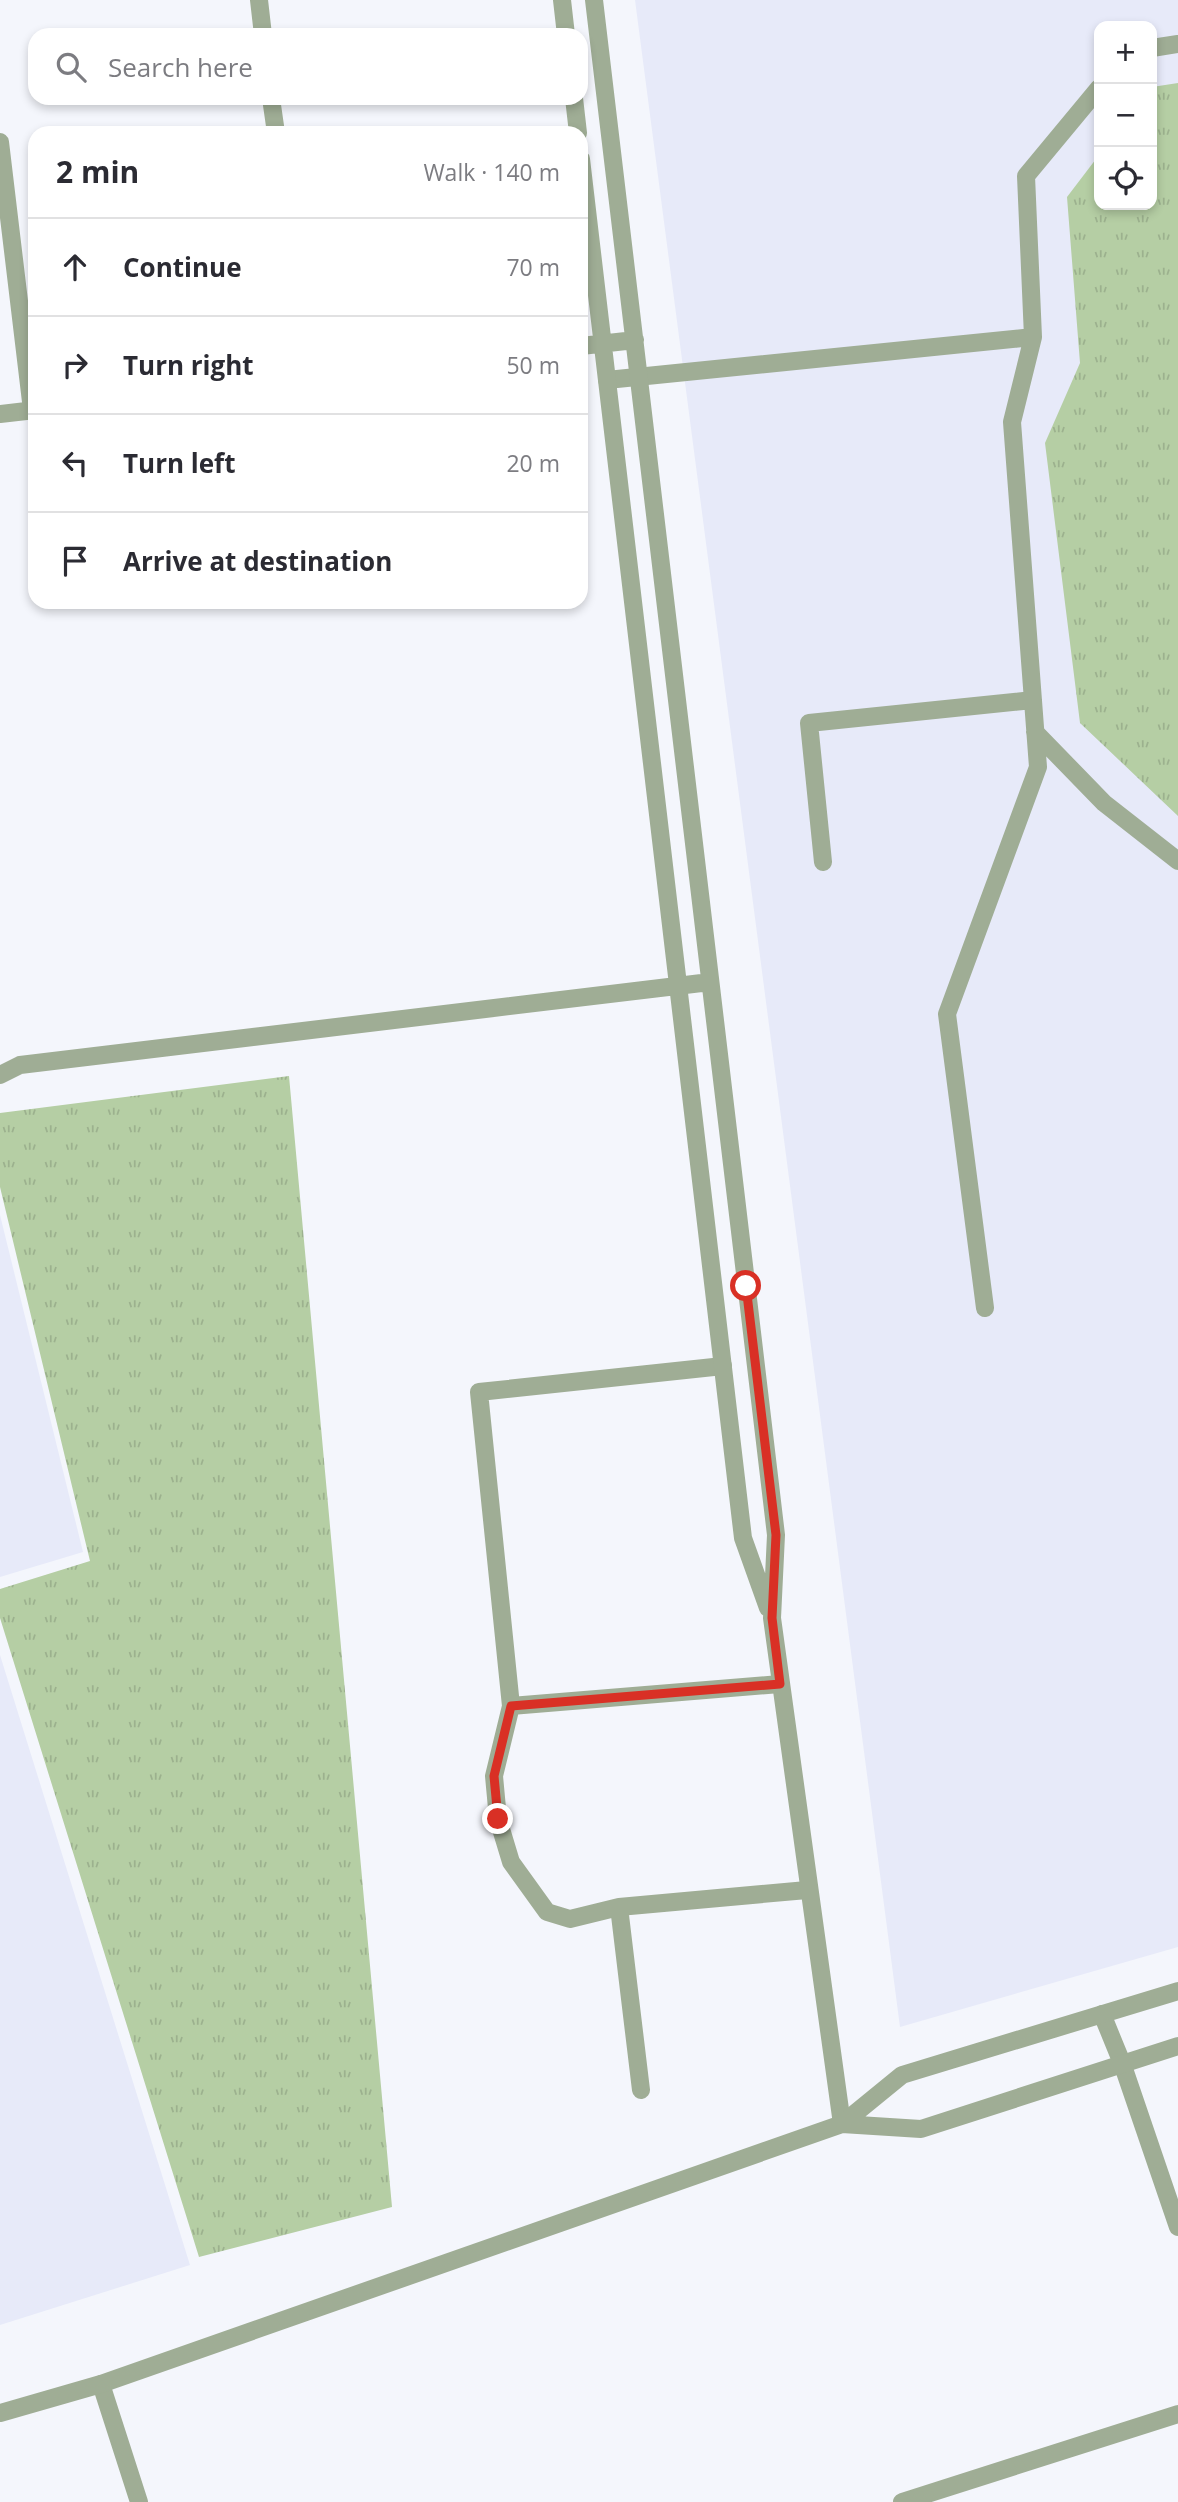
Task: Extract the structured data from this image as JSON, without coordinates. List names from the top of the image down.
{
  "page": {
    "map_buttons": ["+", "−"],
    "search": "Search here",
    "heading": ["2 min", "Walk · 140 m"],
    "list": [
      ["Continue", "70 m"],
      ["Turn right", "50 m"],
      ["Turn left", "20 m"],
      "Arrive at destination"
    ]
  }
}
